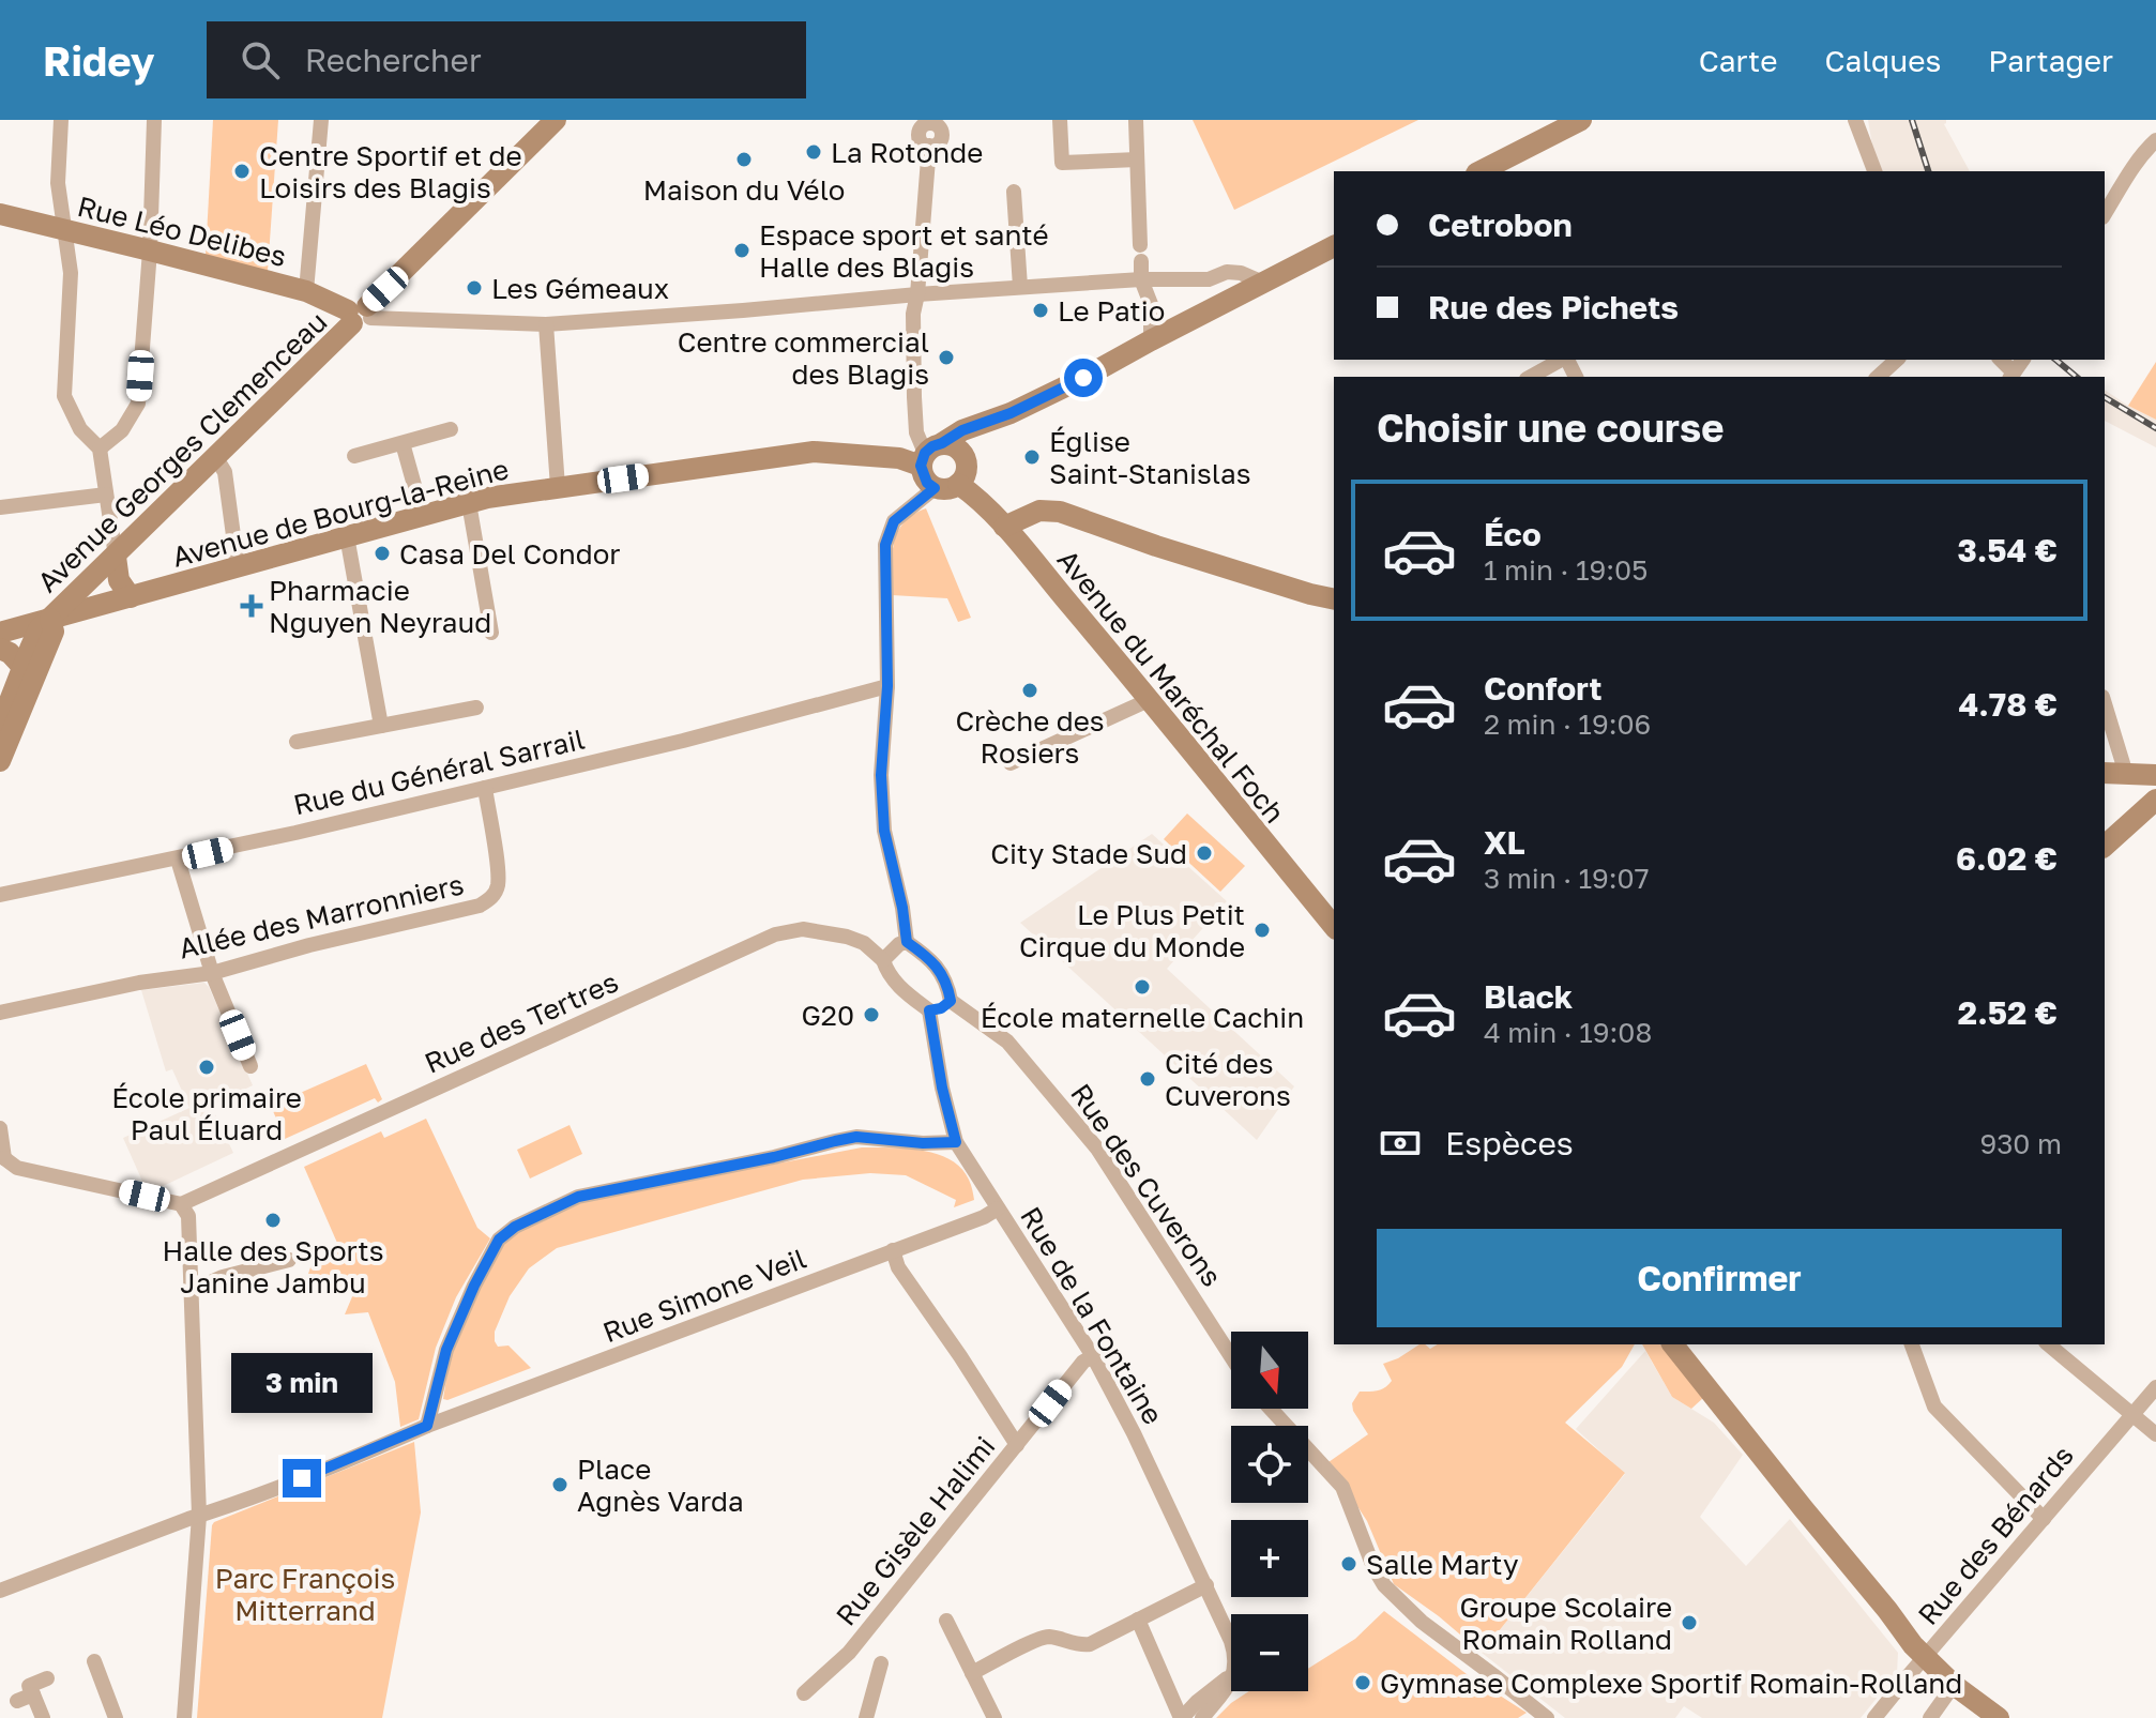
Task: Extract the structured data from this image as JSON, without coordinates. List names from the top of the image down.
{
  "streets": {
    "main road": [
      "Rue Léo Delibes",
      "Avenue Georges Clemenceau",
      "Avenue de Bourg-la-Reine",
      "Avenue du Maréchal Foch"
    ],
    "street": [
      "Rue du Général Sarrail",
      "Allée des Marronniers",
      "Rue des Tertres",
      "Rue des Cuverons",
      "Rue Simone Veil",
      "Rue de la Fontaine",
      "Rue Gisèle Halimi",
      "Rue des Bénards"
    ]
  },
  "crossings": [
    ["Rue Léo Delibes", "Avenue Georges Clemenceau"],
    ["Avenue Georges Clemenceau", "Avenue de Bourg-la-Reine"],
    ["Avenue de Bourg-la-Reine", "Avenue du Maréchal Foch"],
    ["Rue du Général Sarrail", "Allée des Marronniers"],
    ["Rue Simone Veil", "Rue de la Fontaine"],
    ["Rue de la Fontaine", "Rue Gisèle Halimi"]
  ],
  "parks": ["Parc François Mitterrand"],
  "places": {
    "other": [
      "La Rotonde",
      "Maison du Vélo",
      "Centre Sportif et de Loisirs des Blagis",
      "Espace sport et santé Halle des Blagis",
      "Les Gémeaux",
      "Le Patio",
      "Centre commercial des Blagis",
      "Église Saint-Stanislas",
      "Casa Del Condor",
      "Crèche des Rosiers",
      "City Stade Sud",
      "Le Plus Petit Cirque du Monde",
      "École maternelle Cachin",
      "G20",
      "École primaire Paul Éluard",
      "Cité des Cuverons",
      "Halle des Sports Janine Jambu",
      "Place Agnès Varda",
      "Salle Marty",
      "Groupe Scolaire Romain Rolland",
      "Gymnase Complexe Sportif Romain-Rolland"
    ],
    "health": ["Pharmacie Nguyen Neyraud"]
  },
  "north": "bottom",
  "page": {
    "header": "Ridey",
    "search": "Rechercher",
    "nav": ["Carte", "Calques", "Partager"],
    "banner": ["Cetrobon", "Rue des Pichets"],
    "heading": "Choisir une course",
    "list": [
      {
        "name": "Éco",
        "note": "1 min · 19:05",
        "value": "3.54 €"
      },
      {
        "name": "Confort",
        "note": "2 min · 19:06",
        "value": "4.78 €"
      },
      {
        "name": "XL",
        "note": "3 min · 19:07",
        "value": "6.02 €"
      },
      {
        "name": "Black",
        "note": "4 min · 19:08",
        "value": "2.52 €"
      }
    ],
    "pay": ["Espèces", "930 m"],
    "buttons": "Confirmer",
    "map_buttons": ["+", "−"],
    "bubble": "3 min"
  }
}
